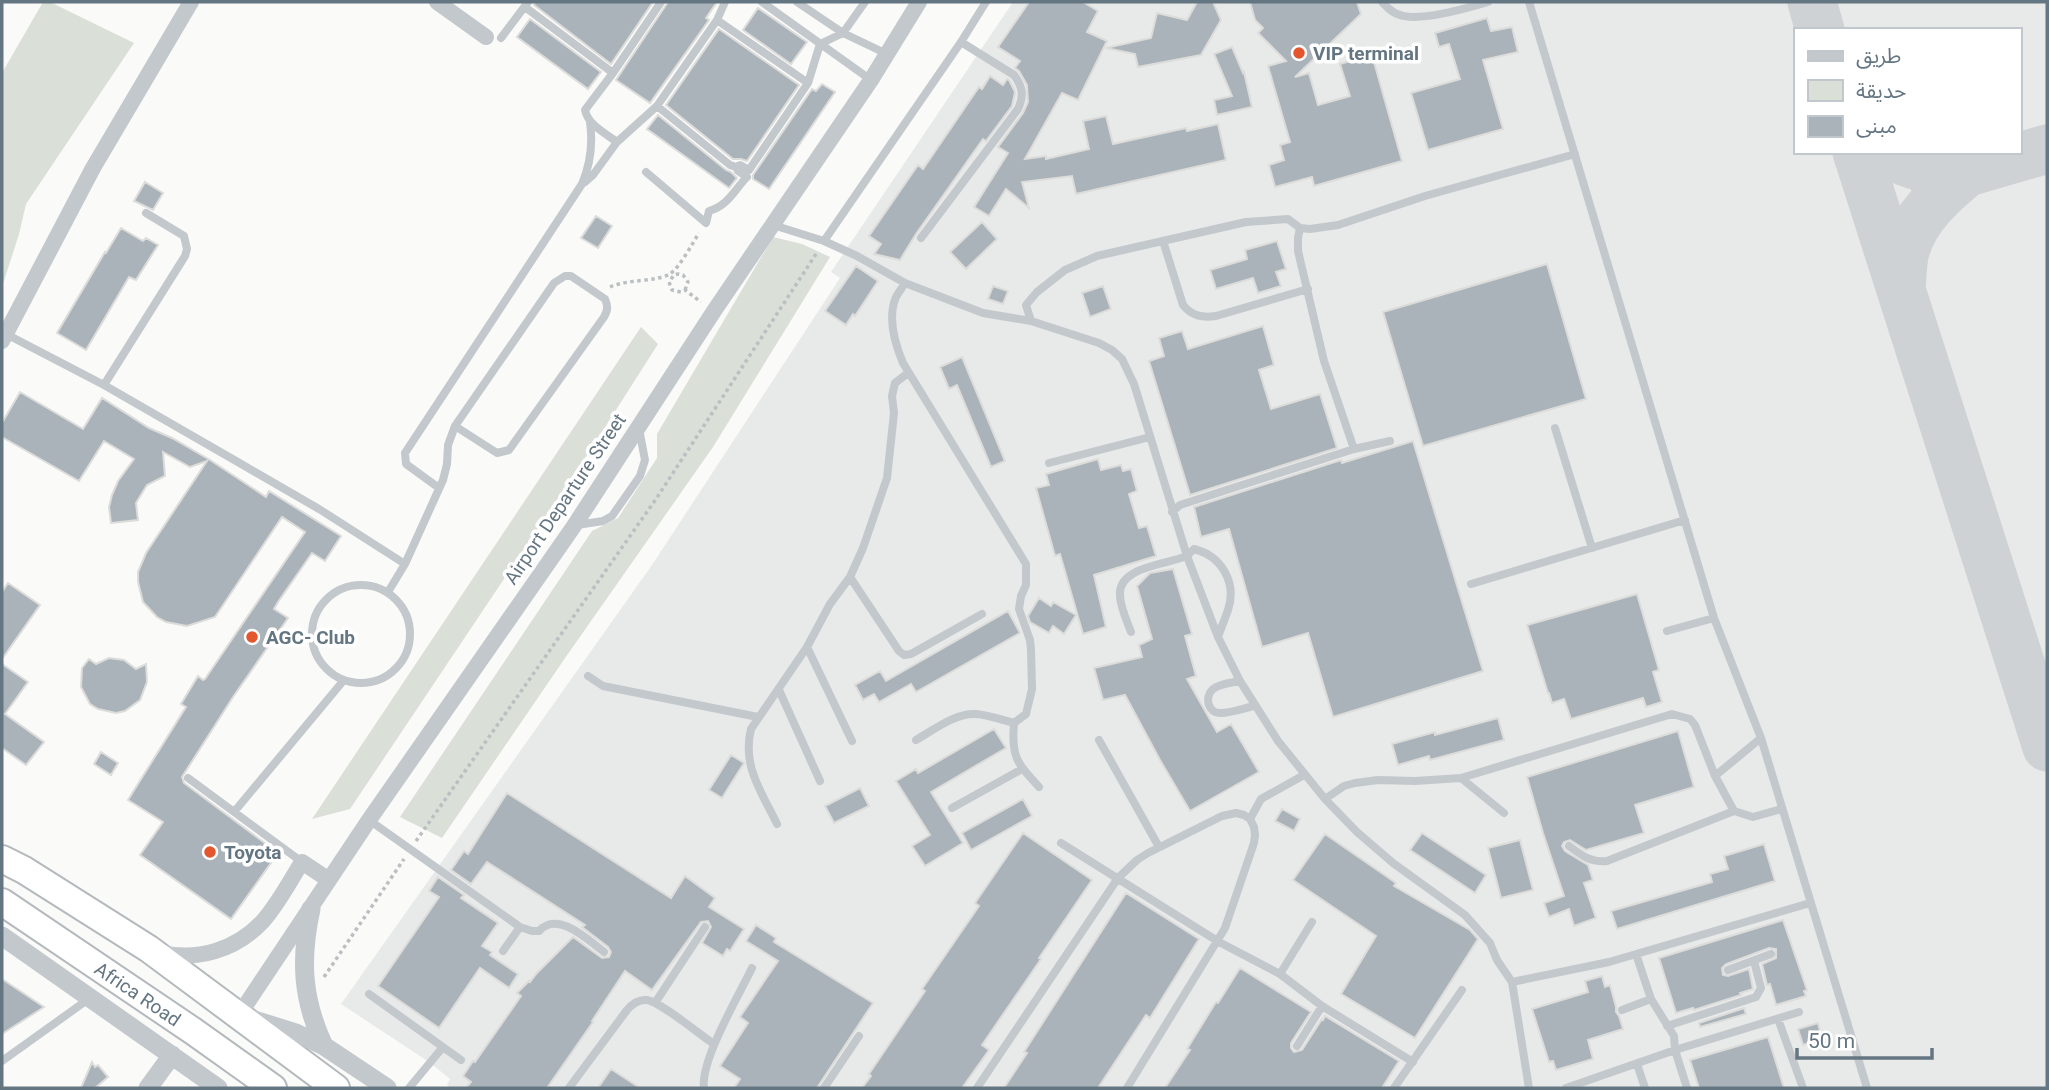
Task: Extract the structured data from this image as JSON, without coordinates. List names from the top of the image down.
{
  "streets": {
    "highway": ["Africa Road"],
    "street": ["Airport Departure Street"]
  },
  "places": ["VIP terminal", "AGC- Club", "Toyota"],
  "legend": ["طريق", "حديقة", "مبنى"],
  "scale_bar": "50 m"
}
